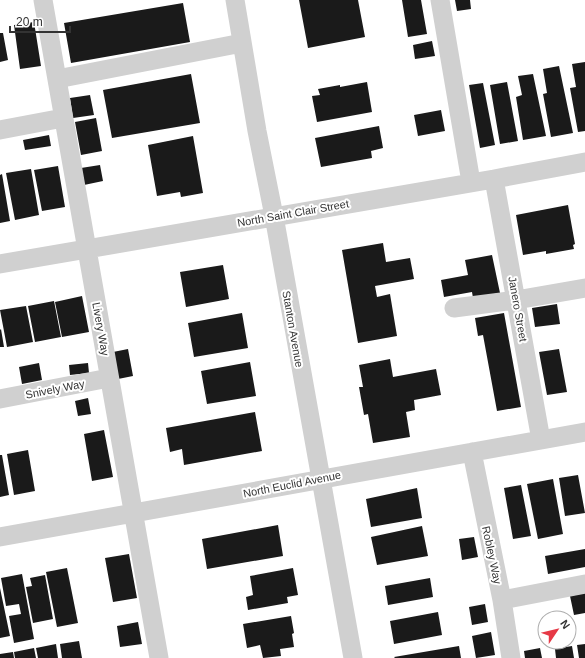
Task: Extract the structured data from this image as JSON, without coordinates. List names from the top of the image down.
{
  "streets": {
    "street": [
      "North Saint Clair Street",
      "Janero Street",
      "Livery Way",
      "Stanton Avenue",
      "Snively Way",
      "North Euclid Avenue",
      "Robley Way"
    ]
  },
  "crossings": [
    ["North Saint Clair Street", "Janero Street"],
    ["North Saint Clair Street", "Livery Way"],
    ["North Saint Clair Street", "Stanton Avenue"],
    ["Janero Street", "North Euclid Avenue"],
    ["Livery Way", "Snively Way"],
    ["Livery Way", "North Euclid Avenue"],
    ["Stanton Avenue", "North Euclid Avenue"],
    ["North Euclid Avenue", "Robley Way"]
  ],
  "scale_bar": "20 m",
  "north": "top right"
}
